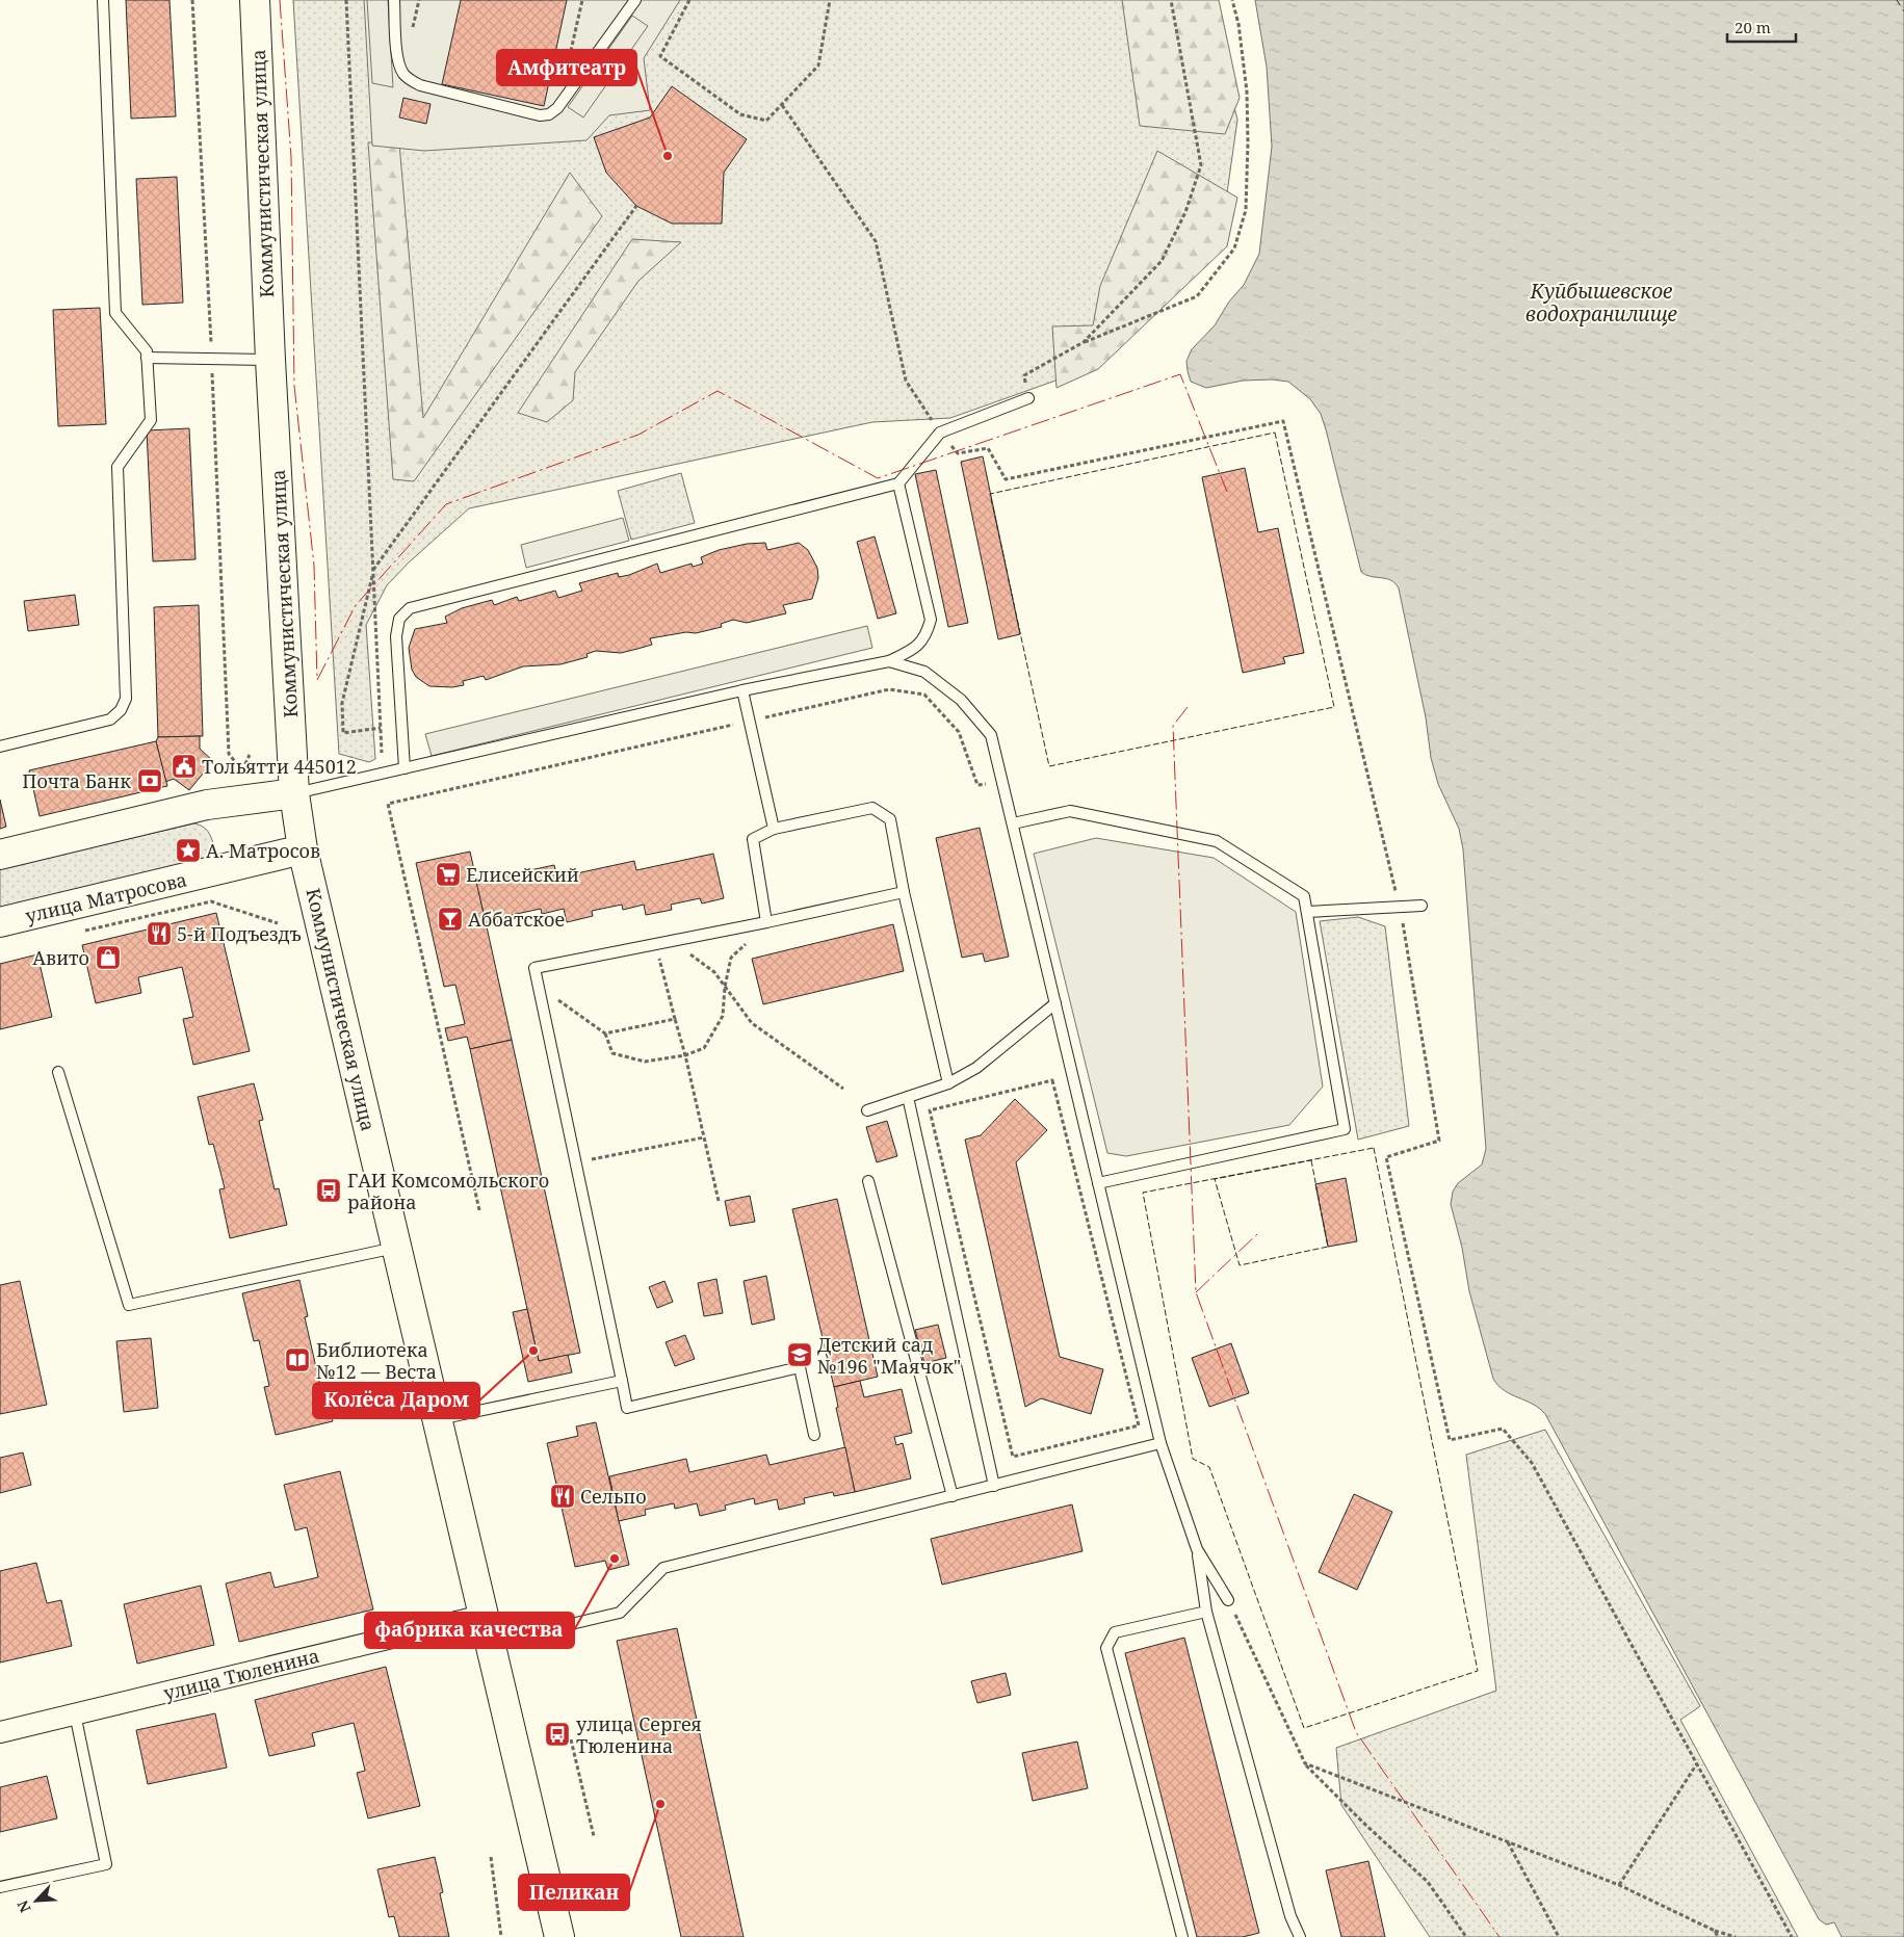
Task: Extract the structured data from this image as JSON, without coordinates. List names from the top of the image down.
{
  "streets": {
    "main road": ["Коммунистическая улица", "улица Матросова"],
    "street": ["улица Тюленина"]
  },
  "crossings": [
    ["Коммунистическая улица", "улица Матросова"],
    ["Коммунистическая улица", "улица Тюленина"]
  ],
  "water": ["Куйбышевское водохранилище"],
  "places": {
    "other": [
      "Амфитеатр",
      "Колёса Даром",
      "фабрика качества",
      "Пеликан"
    ],
    "public building": ["Тольятти 445012"],
    "bank": ["Почта Банк"],
    "place": ["А. Матросов"],
    "supermarket": ["Елисейский"],
    "bar": ["Аббатское"],
    "restaurant": ["5-й Подъездъ", "Сельпо"],
    "shop": ["Авито"],
    "bus stop": ["ГАИ Комсомольского района", "улица Сергея Тюленина"],
    "school or university": ["Детский сад №196 \"Маячок\""],
    "library": ["Библиотека №12 — Веста"]
  },
  "scale_bar": "20 m",
  "north": "bottom left"
}
